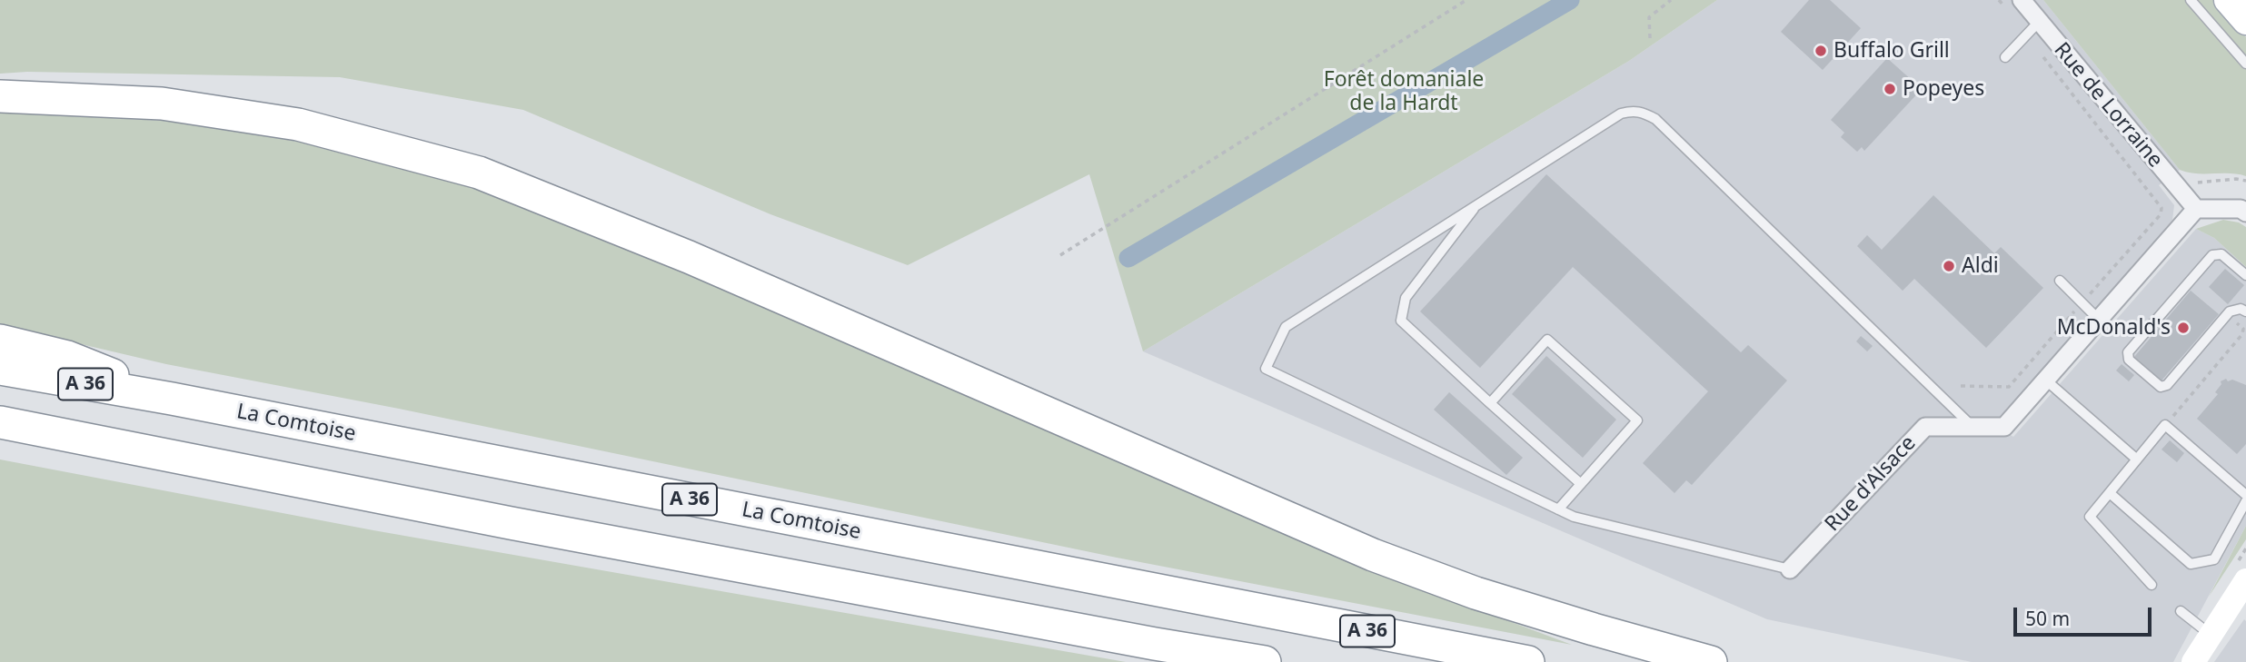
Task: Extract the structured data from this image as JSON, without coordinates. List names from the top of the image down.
{
  "streets": {
    "highway": ["A 36", "La Comtoise"],
    "street": ["Rue de Lorraine", "Rue d'Alsace"]
  },
  "crossings": [
    ["Rue de Lorraine", "Rue d'Alsace"]
  ],
  "parks": ["Forêt domaniale de la Hardt"],
  "places": [
    "Buffalo Grill",
    "Popeyes",
    "Aldi",
    "McDonald's"
  ],
  "scale_bar": "50 m"
}
